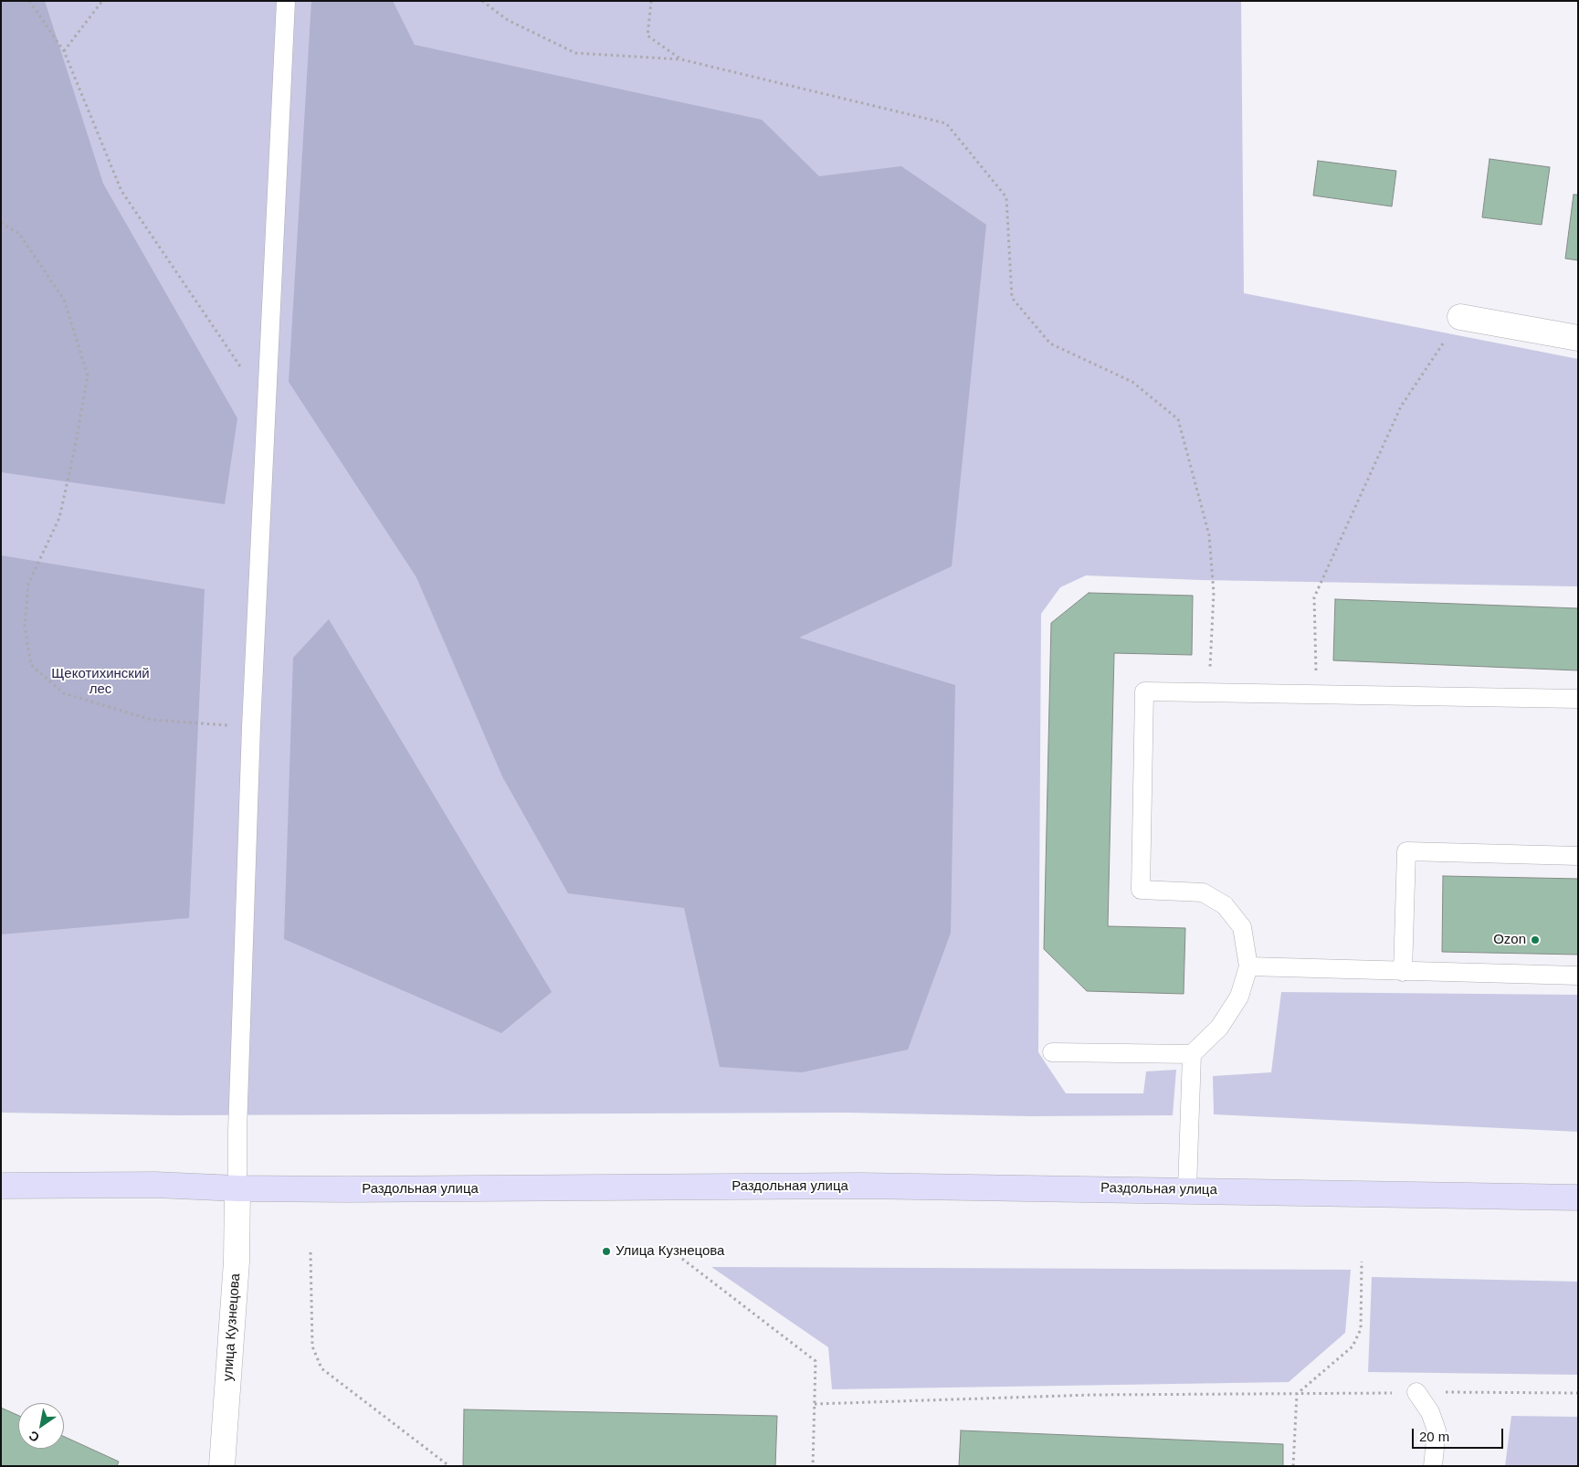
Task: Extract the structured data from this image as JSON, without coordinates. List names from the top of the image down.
{
  "streets": {
    "main road": ["Раздольная улица"],
    "street": ["улица Кузнецова"]
  },
  "crossings": [
    ["Раздольная улица", "улица Кузнецова"]
  ],
  "parks": ["Щекотихинский лес"],
  "places": ["Ozon", "Улица Кузнецова"],
  "scale_bar": "20 m",
  "north": "bottom left"
}
